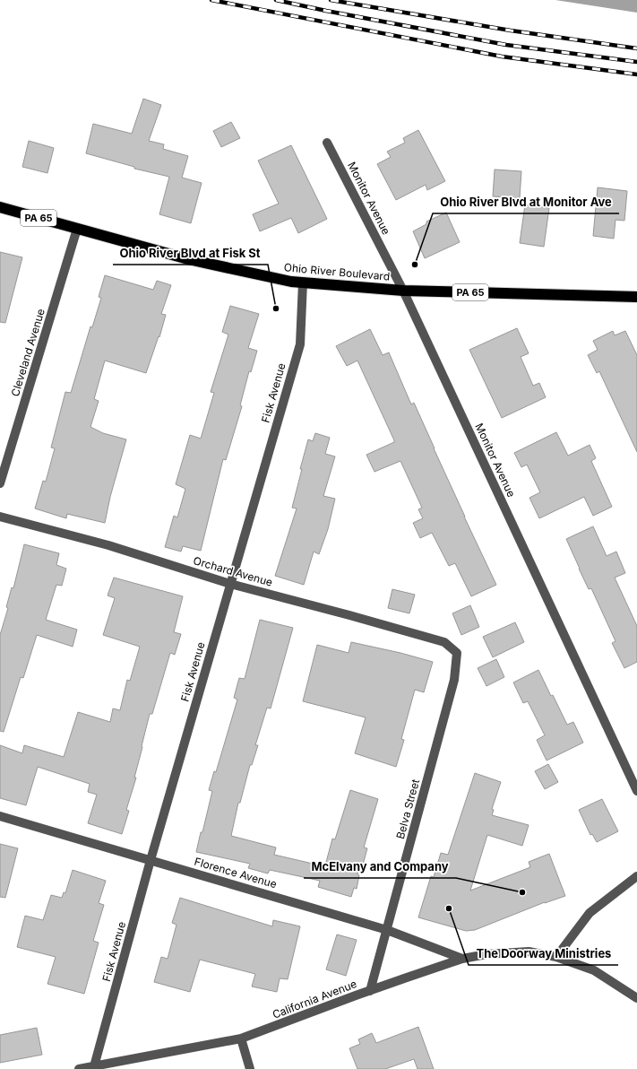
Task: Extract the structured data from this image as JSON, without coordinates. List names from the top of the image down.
{
  "streets": {
    "highway": ["PA 65", "Ohio River Boulevard"],
    "street": [
      "Monitor Avenue",
      "Cleveland Avenue",
      "Fisk Avenue",
      "Orchard Avenue",
      "Belva Street",
      "Florence Avenue",
      "California Avenue"
    ]
  },
  "crossings": [
    ["Monitor Avenue", "Ohio River Boulevard"],
    ["Ohio River Boulevard", "Cleveland Avenue"],
    ["Ohio River Boulevard", "Fisk Avenue"],
    ["Fisk Avenue", "Orchard Avenue"],
    ["Fisk Avenue", "Florence Avenue"],
    ["Fisk Avenue", "California Avenue"],
    ["Orchard Avenue", "Belva Street"],
    ["Belva Street", "Florence Avenue"],
    ["Belva Street", "California Avenue"],
    ["Florence Avenue", "California Avenue"]
  ],
  "places": [
    "Ohio River Blvd at Monitor Ave",
    "Ohio River Blvd at Fisk St",
    "McElvany and Company",
    "The Doorway Ministries"
  ]
}
